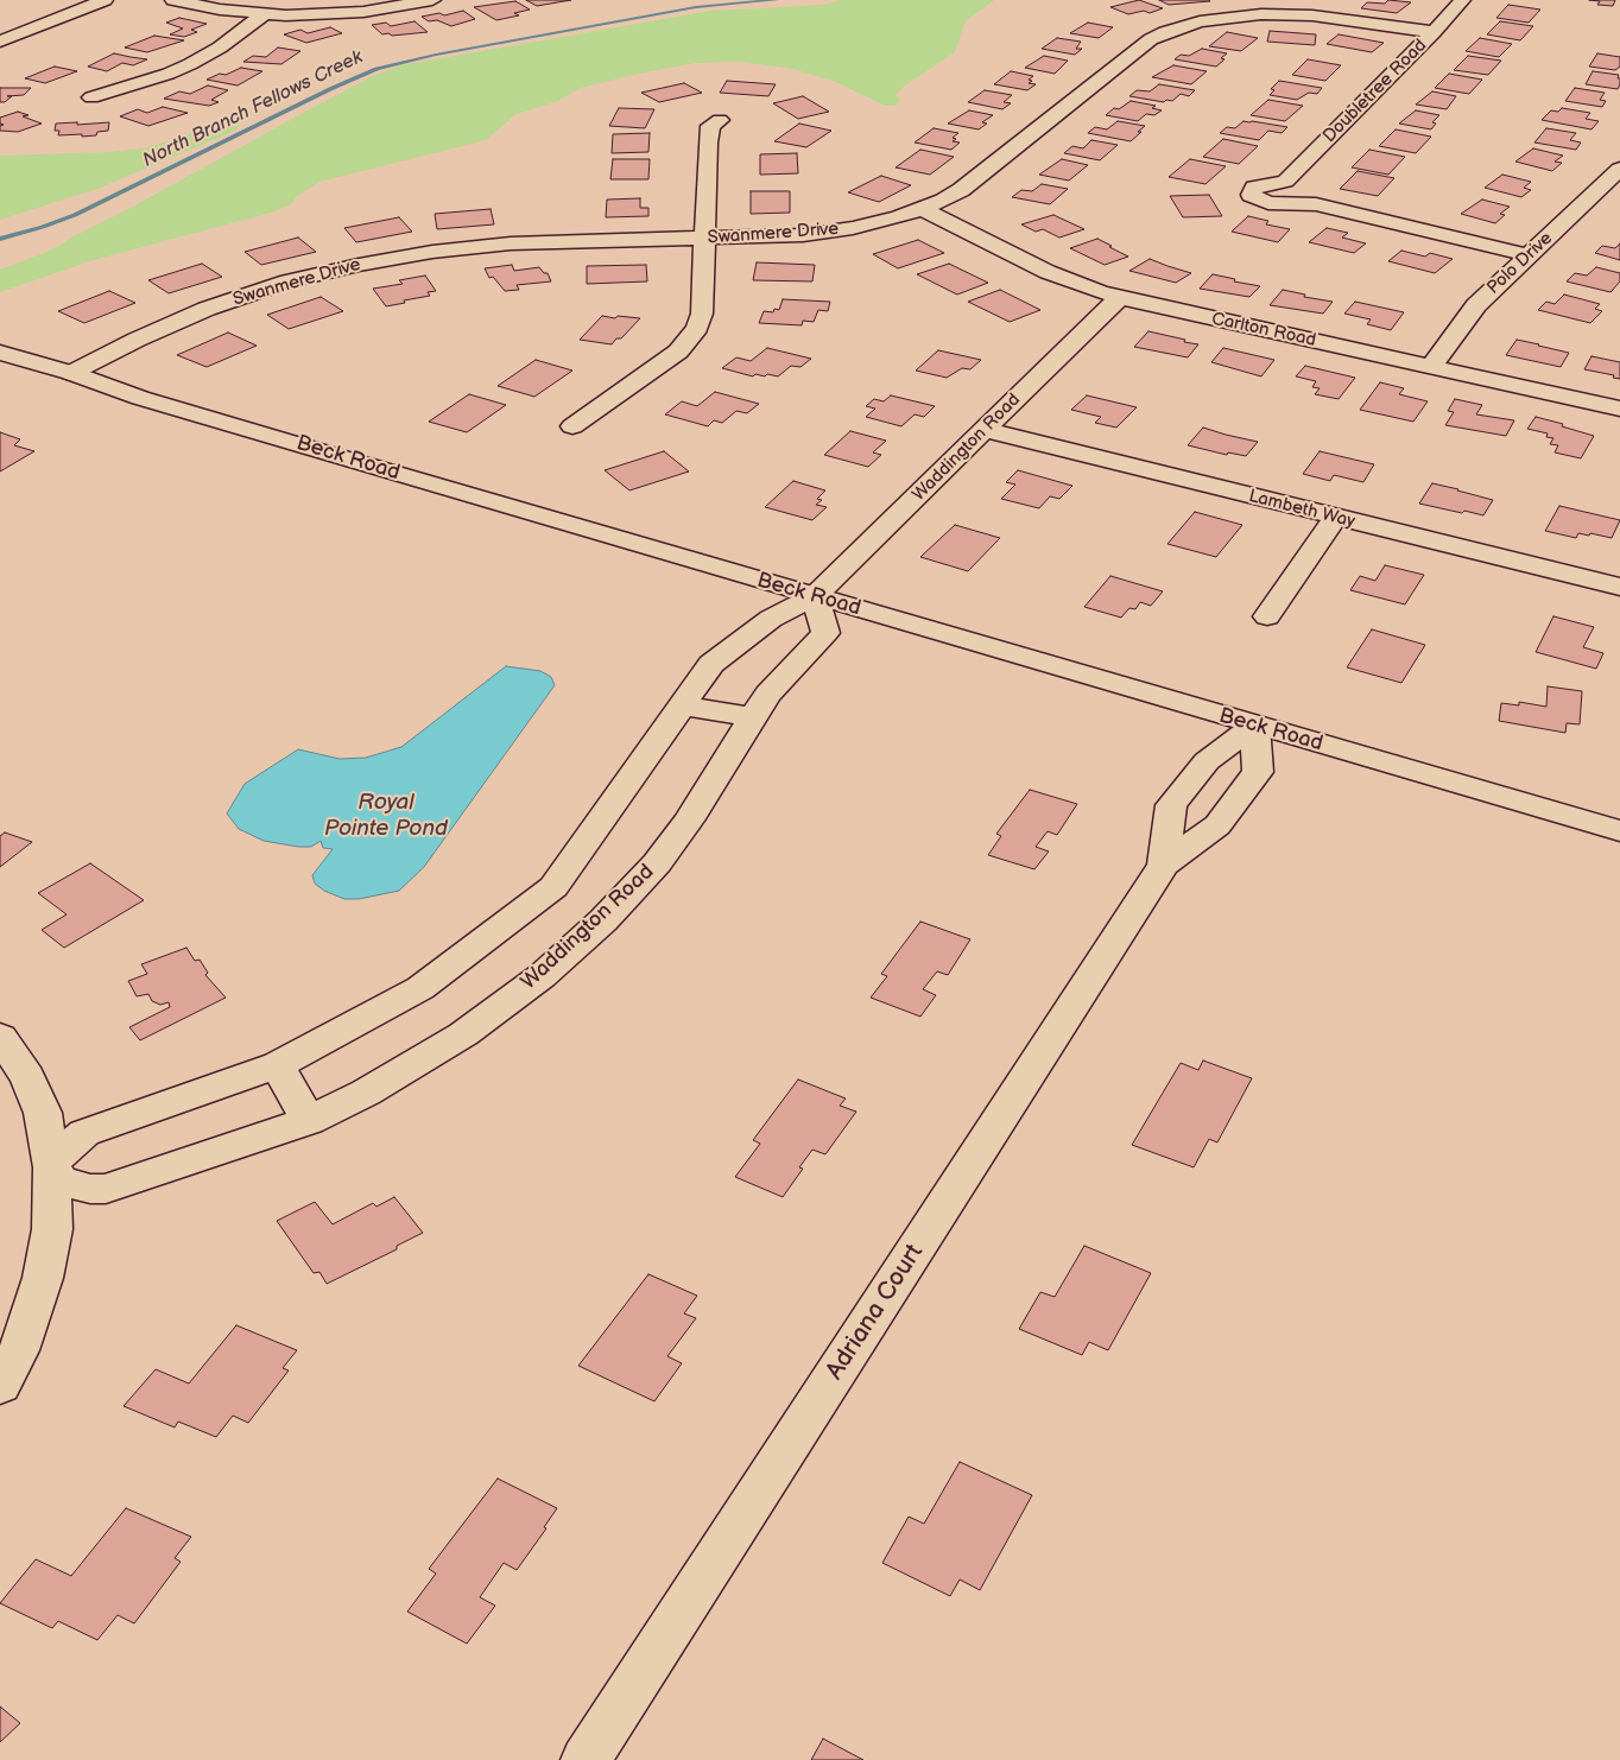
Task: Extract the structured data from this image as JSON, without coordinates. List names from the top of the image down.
{
  "streets": {
    "street": [
      "Doubletree Road",
      "Swanmere Drive",
      "Polo Drive",
      "Carlton Road",
      "Waddington Road",
      "Beck Road",
      "Lambeth Way",
      "Adriana Court"
    ]
  },
  "crossings": [
    ["Doubletree Road", "Swanmere Drive"],
    ["Swanmere Drive", "Carlton Road"],
    ["Swanmere Drive", "Beck Road"],
    ["Polo Drive", "Carlton Road"],
    ["Carlton Road", "Waddington Road"],
    ["Waddington Road", "Beck Road"],
    ["Waddington Road", "Lambeth Way"],
    ["Beck Road", "Adriana Court"]
  ],
  "water": ["North Branch Fellows Creek", "Royal Pointe Pond"]
}
